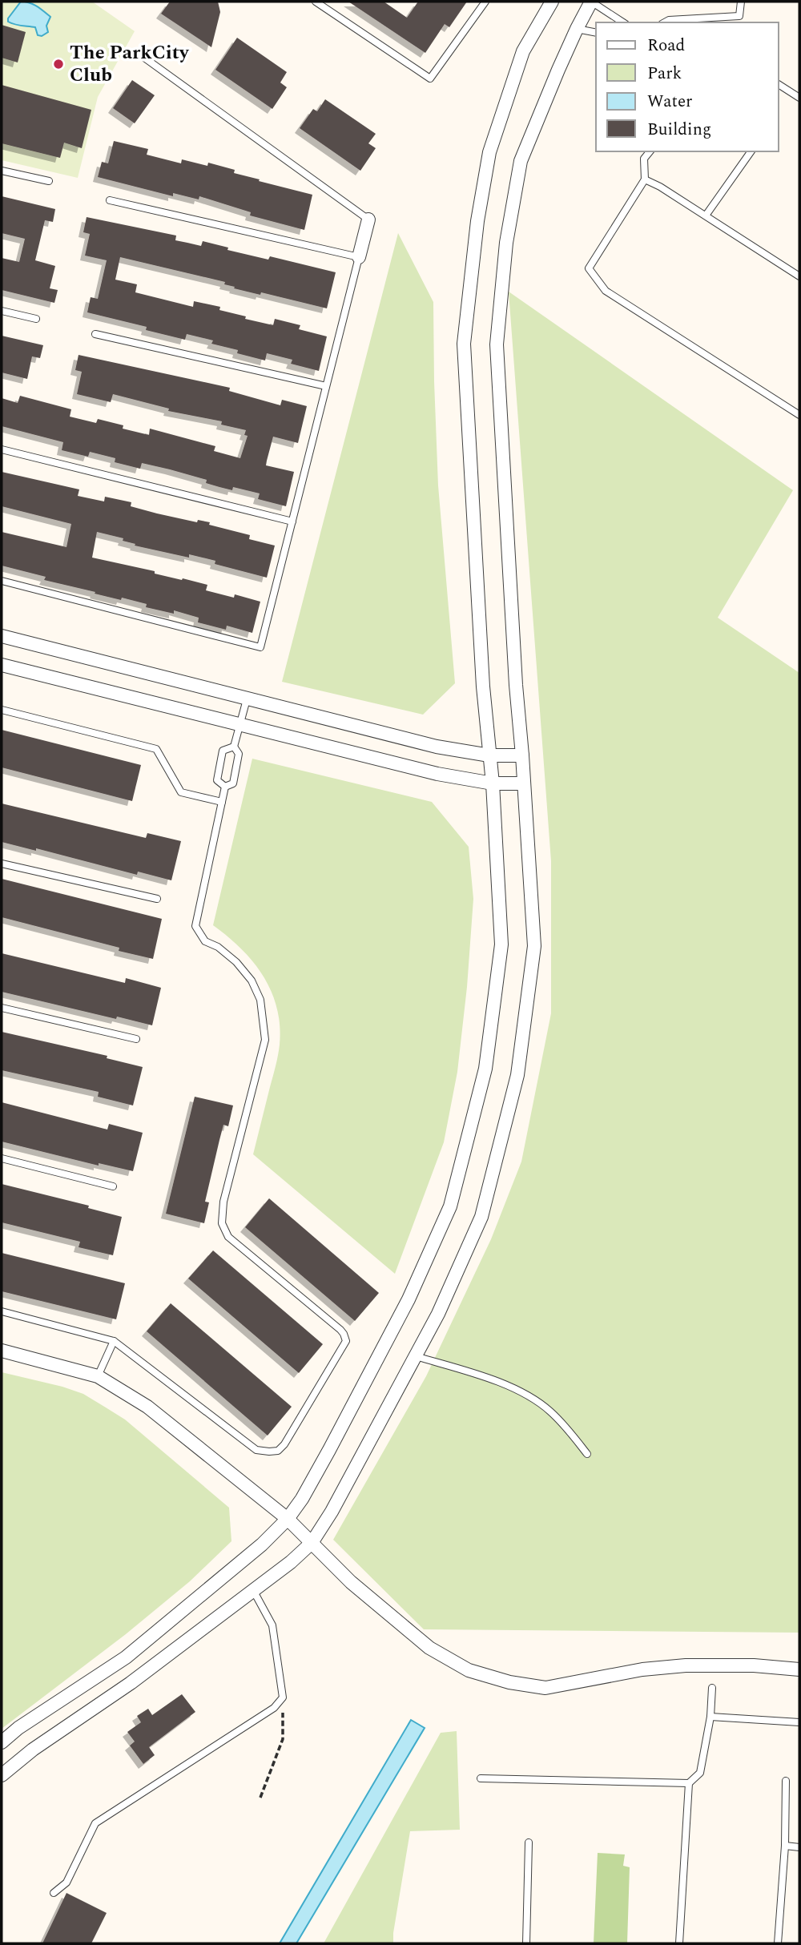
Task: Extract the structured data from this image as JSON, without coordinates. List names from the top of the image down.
{
  "places": ["The ParkCity Club"],
  "legend": [
    "Road",
    "Park",
    "Water",
    "Building"
  ]
}
